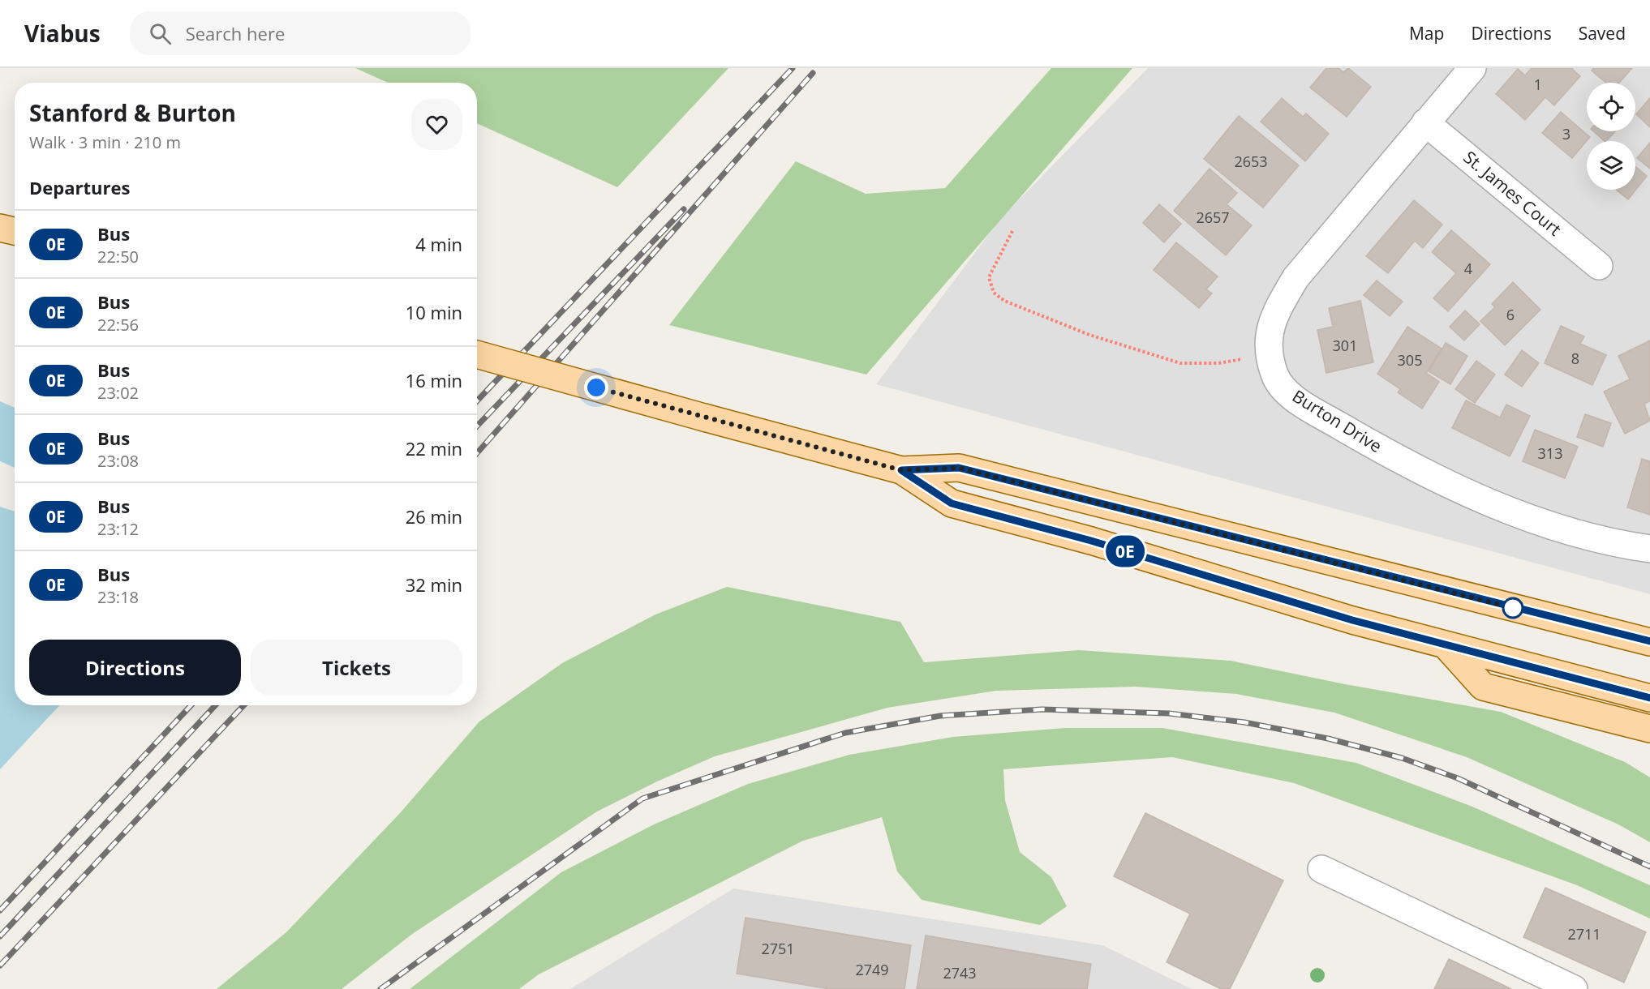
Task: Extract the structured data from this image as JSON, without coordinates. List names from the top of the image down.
{
  "streets": {
    "street": ["St. James Court", "Burton Drive"]
  },
  "crossings": [
    ["St. James Court", "Burton Drive"]
  ],
  "lines": ["bus line 0E"],
  "house_numbers": [
    "1",
    "3",
    "2653",
    "2657",
    "4",
    "6",
    "301",
    "8",
    "305",
    "313",
    "2711",
    "2751",
    "2749",
    "2743"
  ],
  "page": {
    "header": "Viabus",
    "search": "Search here",
    "nav": ["Map", "Directions", "Saved"],
    "on_map": "0E",
    "heading": [
      ["Stanford & Burton", "Walk · 3 min · 210 m"],
      "Departures"
    ],
    "list": [
      {
        "mark": "0E",
        "name": "Bus",
        "note": "22:50",
        "value": "4 min"
      },
      {
        "mark": "0E",
        "name": "Bus",
        "note": "22:56",
        "value": "10 min"
      },
      {
        "mark": "0E",
        "name": "Bus",
        "note": "23:02",
        "value": "16 min"
      },
      {
        "mark": "0E",
        "name": "Bus",
        "note": "23:08",
        "value": "22 min"
      },
      {
        "mark": "0E",
        "name": "Bus",
        "note": "23:12",
        "value": "26 min"
      },
      {
        "mark": "0E",
        "name": "Bus",
        "note": "23:18",
        "value": "32 min"
      }
    ],
    "buttons": ["Directions", "Tickets"]
  }
}
